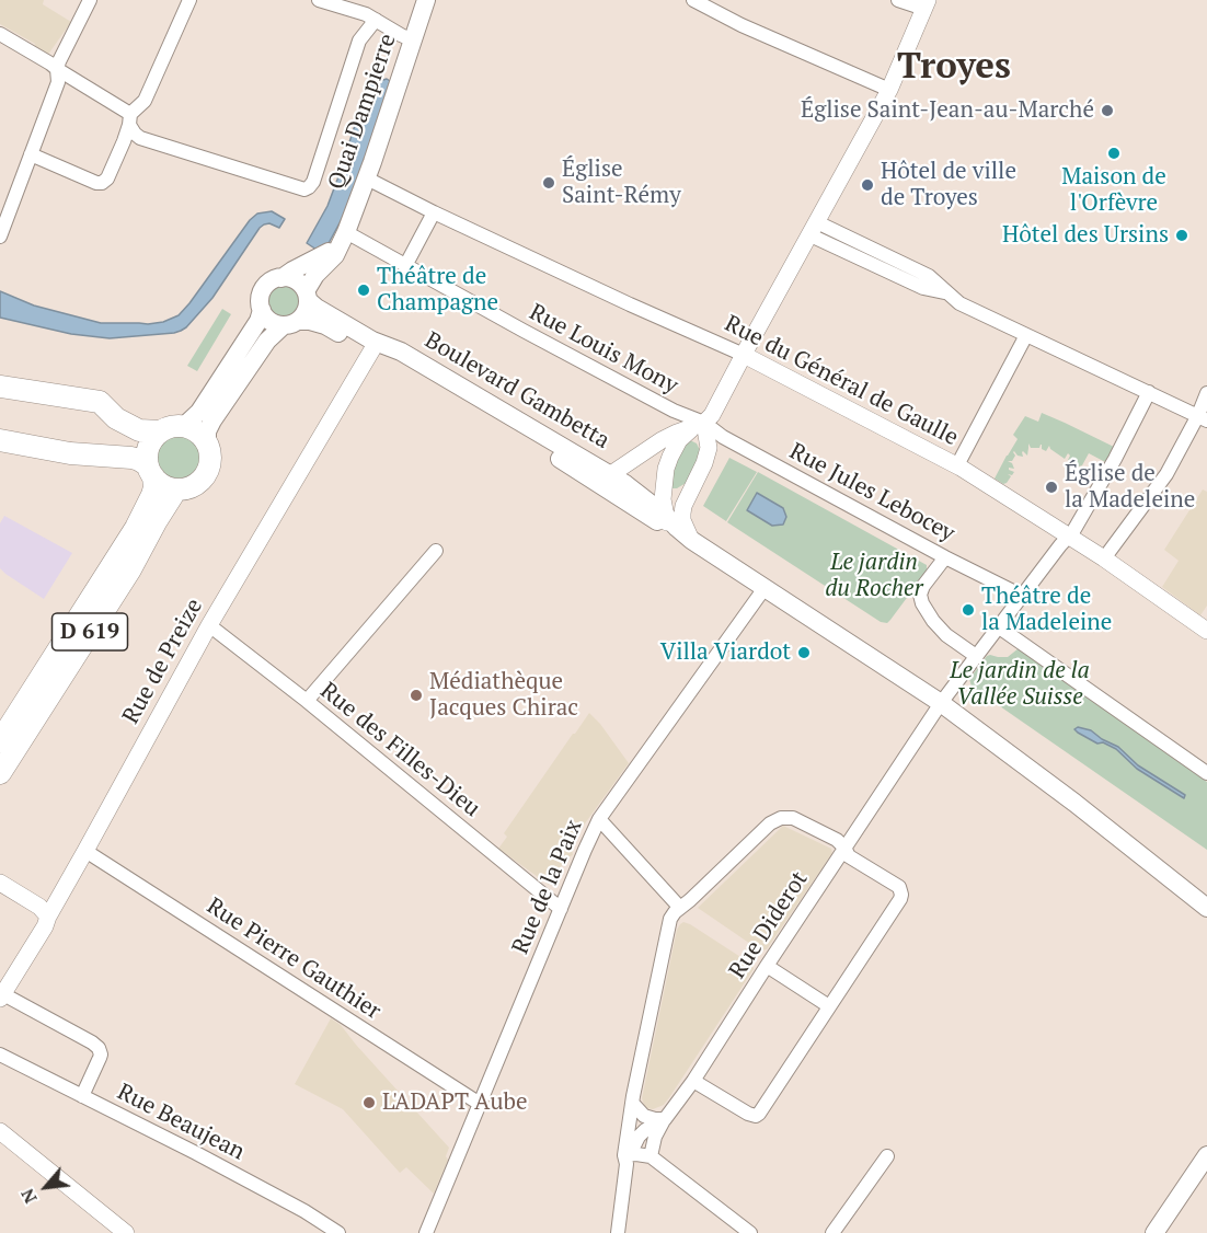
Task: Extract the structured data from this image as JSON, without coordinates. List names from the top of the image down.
{
  "streets": {
    "main road": ["Quai Dampierre", "Boulevard Gambetta", "D 619"],
    "street": [
      "Rue Louis Mony",
      "Rue du Général de Gaulle",
      "Rue Jules Lebocey",
      "Rue de Preize",
      "Rue des Filles-Dieu",
      "Rue de la Paix",
      "Rue Diderot",
      "Rue Pierre Gauthier",
      "Rue Beaujean"
    ]
  },
  "crossings": [
    ["Quai Dampierre", "Rue Louis Mony"],
    ["Quai Dampierre", "Rue du Général de Gaulle"],
    ["Quai Dampierre", "Boulevard Gambetta"],
    ["Rue Louis Mony", "Rue Jules Lebocey"],
    ["Rue du Général de Gaulle", "Rue Diderot"],
    ["Boulevard Gambetta", "Rue de Preize"],
    ["Boulevard Gambetta", "Rue de la Paix"],
    ["Boulevard Gambetta", "Rue Diderot"],
    ["Rue Jules Lebocey", "Rue Diderot"],
    ["Rue de Preize", "Rue des Filles-Dieu"],
    ["Rue de Preize", "Rue Pierre Gauthier"],
    ["Rue des Filles-Dieu", "Rue de la Paix"],
    ["Rue de la Paix", "Rue Pierre Gauthier"]
  ],
  "districts": ["Troyes"],
  "parks": ["Le jardin du Rocher", "Le jardin de la Vallée Suisse"],
  "places": [
    "Église Saint-Jean-au-Marché",
    "Maison de l'Orfèvre",
    "Église Saint-Rémy",
    "Hôtel de ville de Troyes",
    "Hôtel des Ursins",
    "Théâtre de Champagne",
    "Église de la Madeleine",
    "Théâtre de la Madeleine",
    "Villa Viardot",
    "Médiathèque Jacques Chirac",
    "L'ADAPT Aube"
  ],
  "north": "bottom left"
}
